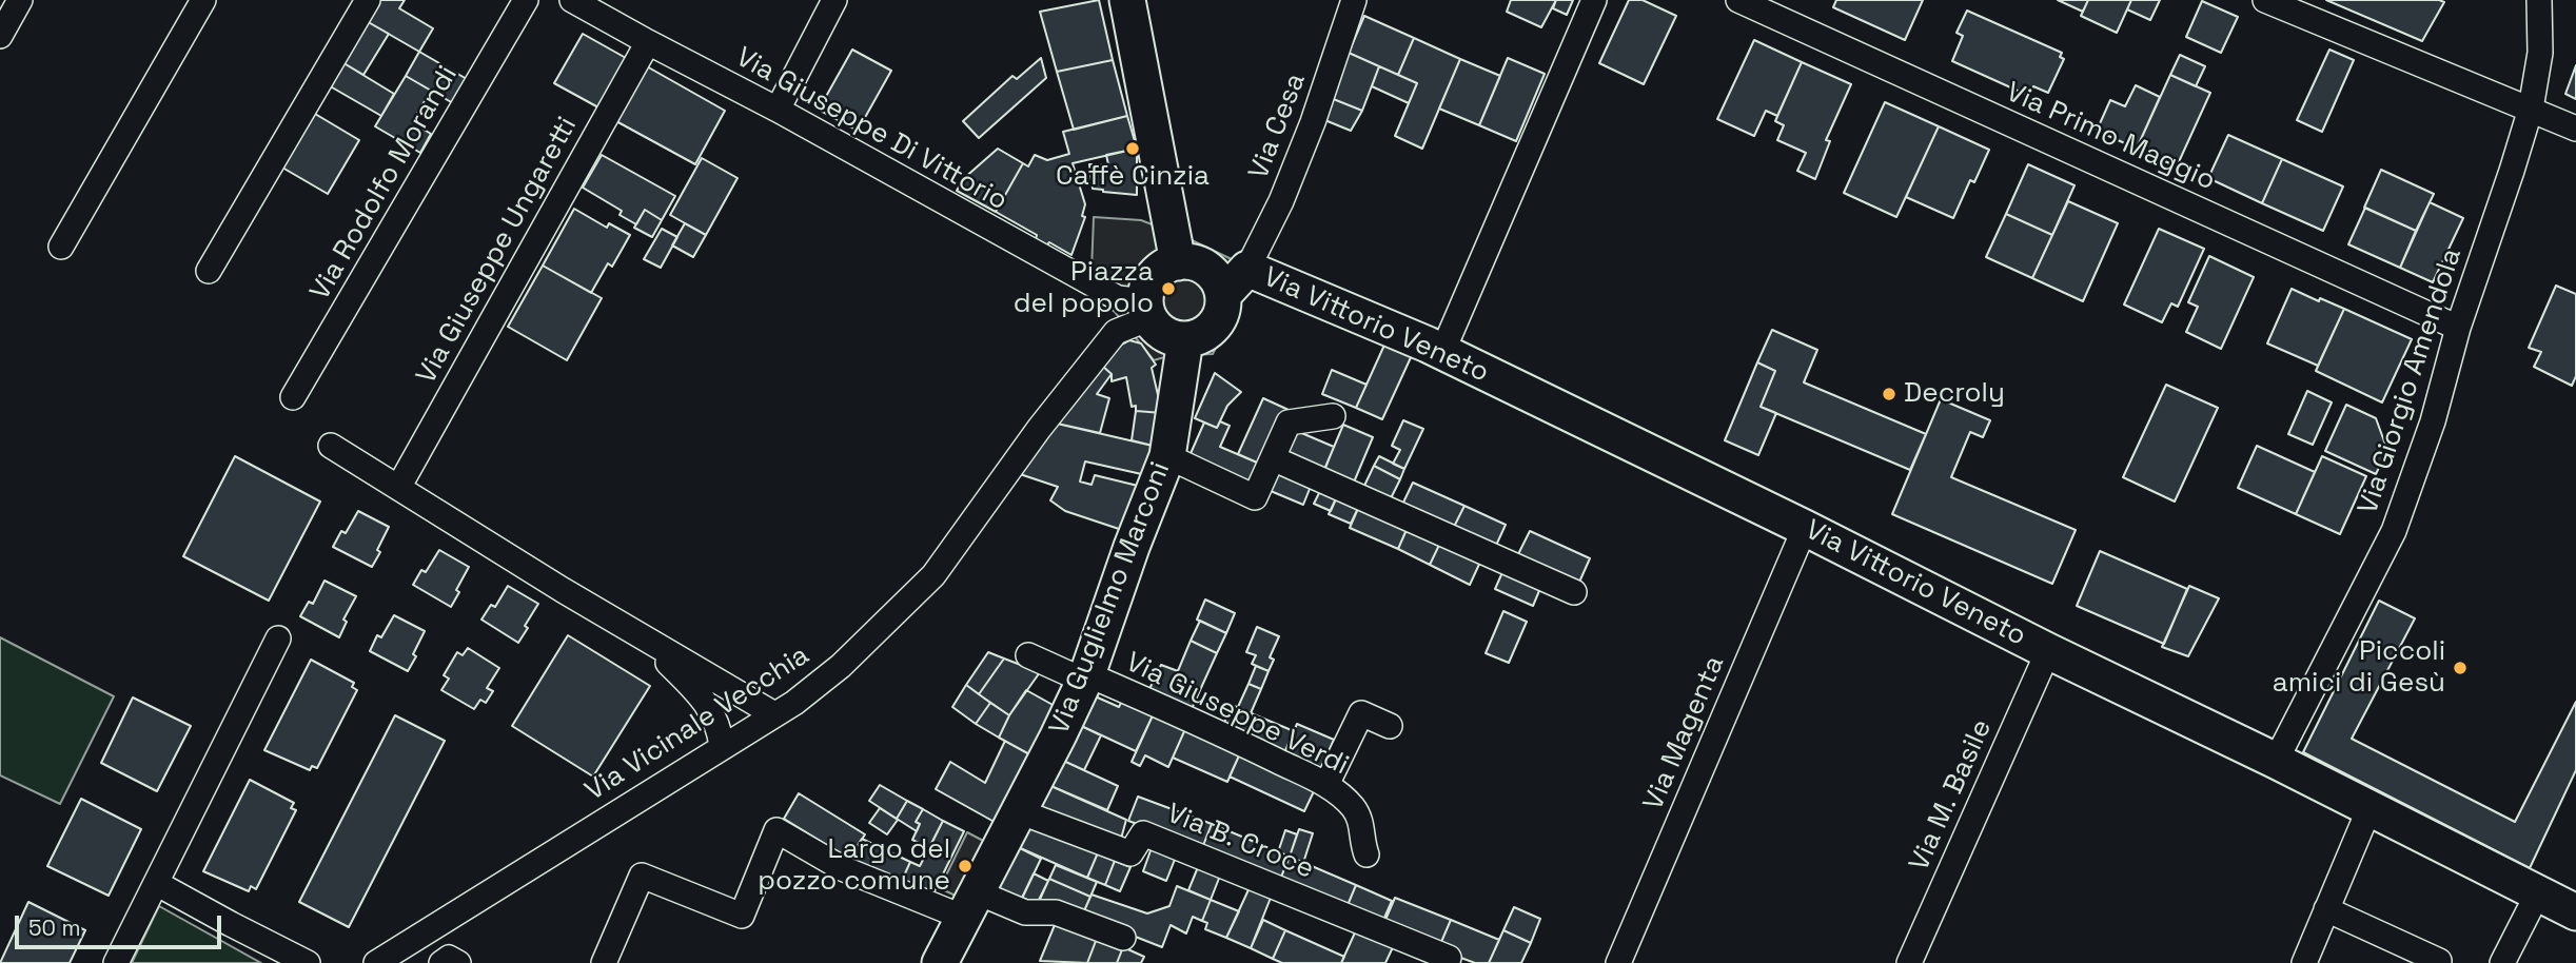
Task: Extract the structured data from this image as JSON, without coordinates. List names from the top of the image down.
{
  "streets": {
    "street": [
      "Via Cesa",
      "Via Giuseppe Di Vittorio",
      "Via Primo Maggio",
      "Via Rodolfo Morandi",
      "Via Giuseppe Ungaretti",
      "Via Vittorio Veneto",
      "Via Giorgio Amendola",
      "Via Guglielmo Marconi",
      "Via Giuseppe Verdi",
      "Via Vicinale Vecchia",
      "Via Magenta",
      "Via M. Basile",
      "Via B. Croce"
    ]
  },
  "crossings": [
    ["Via Cesa", "Via Vittorio Veneto"],
    ["Via Giuseppe Di Vittorio", "Via Giuseppe Ungaretti"],
    ["Via Giuseppe Di Vittorio", "Via Guglielmo Marconi"],
    ["Via Giuseppe Di Vittorio", "Via Vicinale Vecchia"],
    ["Via Primo Maggio", "Via Giorgio Amendola"],
    ["Via Vittorio Veneto", "Via Giorgio Amendola"],
    ["Via Vittorio Veneto", "Via Magenta"],
    ["Via Vittorio Veneto", "Via M. Basile"],
    ["Via Guglielmo Marconi", "Via Giuseppe Verdi"],
    ["Via Guglielmo Marconi", "Via Vicinale Vecchia"],
    ["Via Guglielmo Marconi", "Via B. Croce"]
  ],
  "places": [
    "Caffè Cinzia",
    "Piazza del popolo",
    "Decroly",
    "Piccoli amici di Gesù",
    "Largo del pozzo comune"
  ],
  "scale_bar": "50 m"
}
